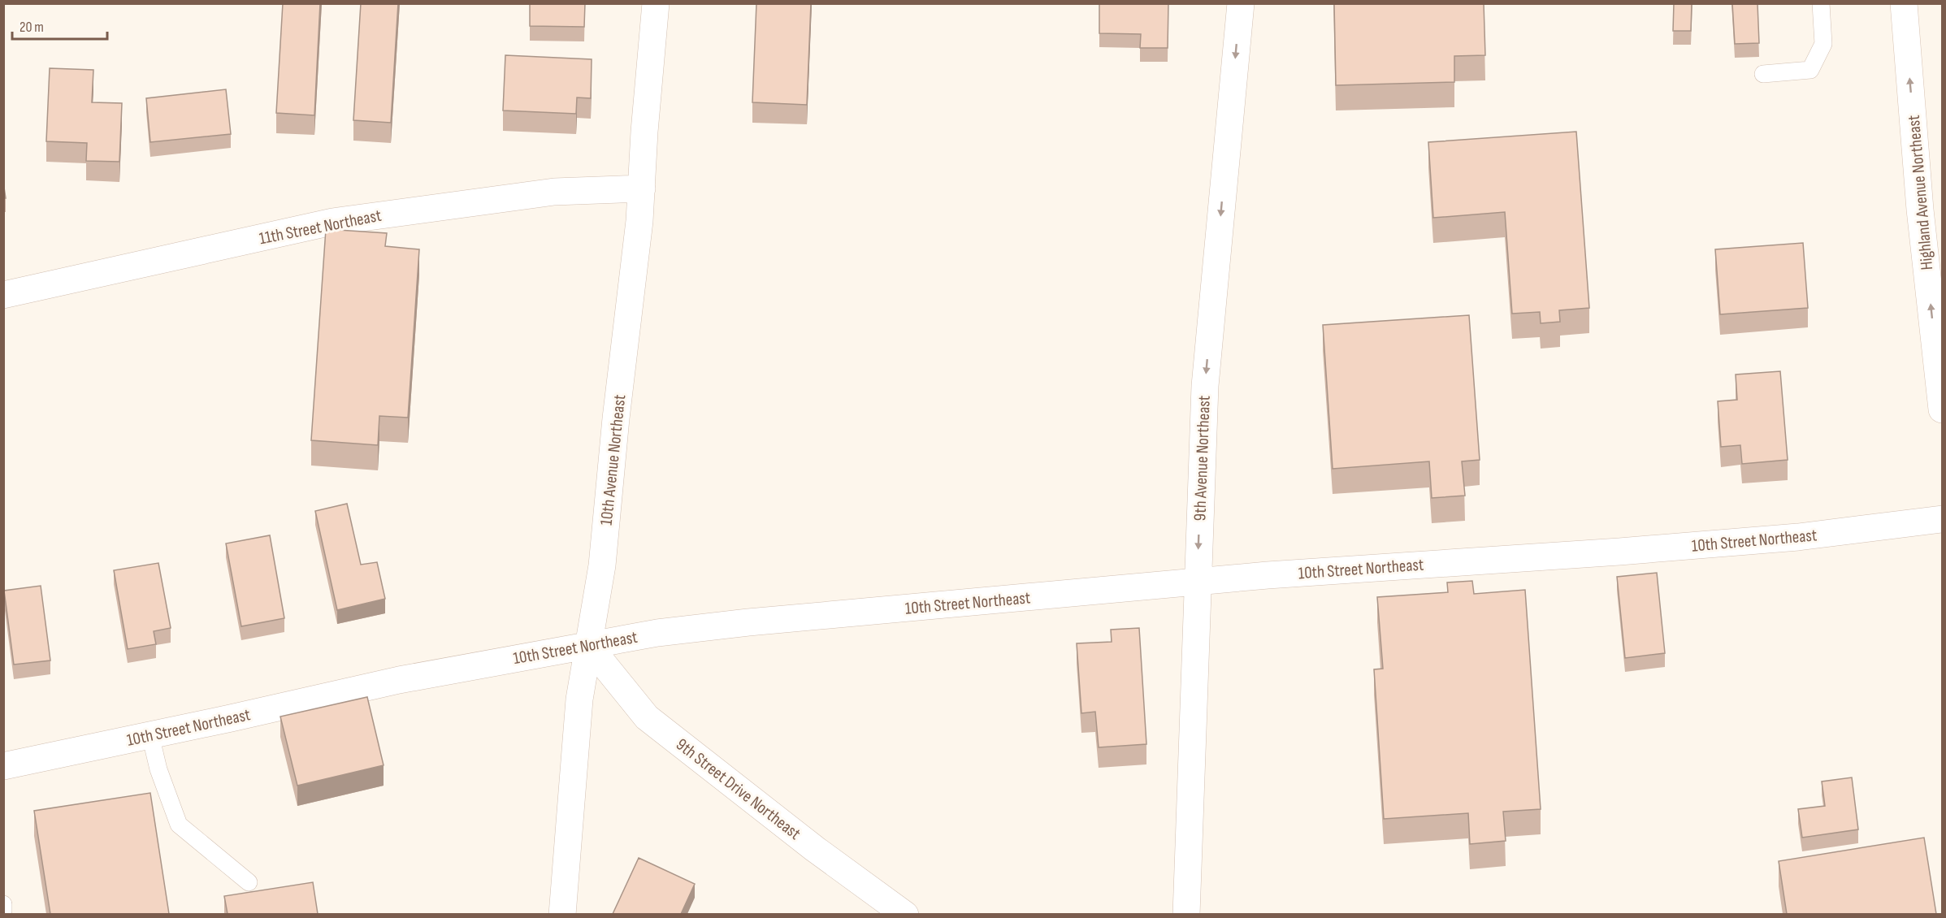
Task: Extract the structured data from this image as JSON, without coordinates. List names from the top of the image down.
{
  "streets": {
    "street": [
      "Highland Avenue Northeast",
      "11th Street Northeast",
      "9th Avenue Northeast",
      "10th Avenue Northeast",
      "10th Street Northeast",
      "9th Street Drive Northeast"
    ]
  },
  "crossings": [
    ["11th Street Northeast", "10th Avenue Northeast"],
    ["9th Avenue Northeast", "10th Street Northeast"],
    ["10th Avenue Northeast", "10th Street Northeast"],
    ["10th Avenue Northeast", "9th Street Drive Northeast"],
    ["10th Street Northeast", "9th Street Drive Northeast"]
  ],
  "one_way": ["Highland Avenue Northeast", "9th Avenue Northeast"],
  "scale_bar": "20 m"
}
